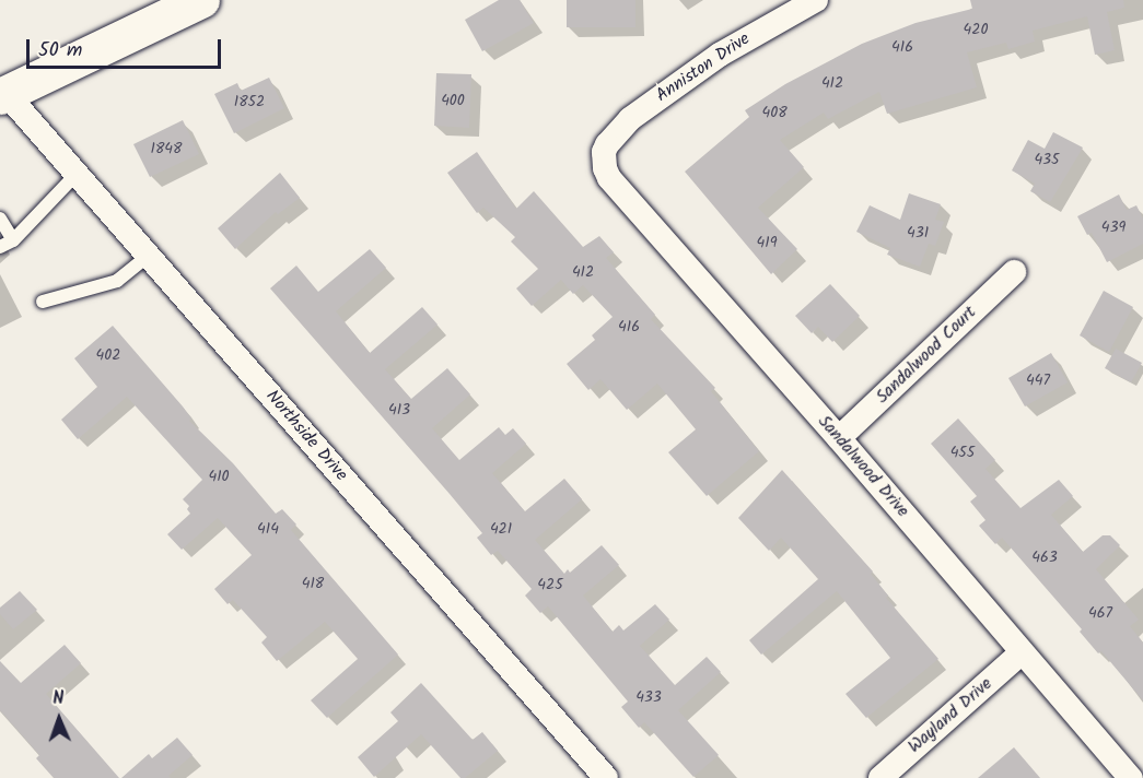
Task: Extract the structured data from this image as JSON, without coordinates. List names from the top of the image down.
{
  "streets": {
    "street": [
      "Anniston Drive",
      "Sandalwood Court",
      "Northside Drive",
      "Sandalwood Drive",
      "Wayland Drive"
    ]
  },
  "crossings": [
    ["Anniston Drive", "Sandalwood Drive"],
    ["Sandalwood Court", "Sandalwood Drive"],
    ["Sandalwood Drive", "Wayland Drive"]
  ],
  "house_numbers": [
    "420",
    "416",
    "412",
    "400",
    "1852",
    "408",
    "1848",
    "435",
    "439",
    "431",
    "419",
    "412",
    "416",
    "402",
    "447",
    "413",
    "455",
    "410",
    "414",
    "421",
    "463",
    "418",
    "425",
    "467",
    "433"
  ],
  "scale_bar": "50 m",
  "north": "top"
}
